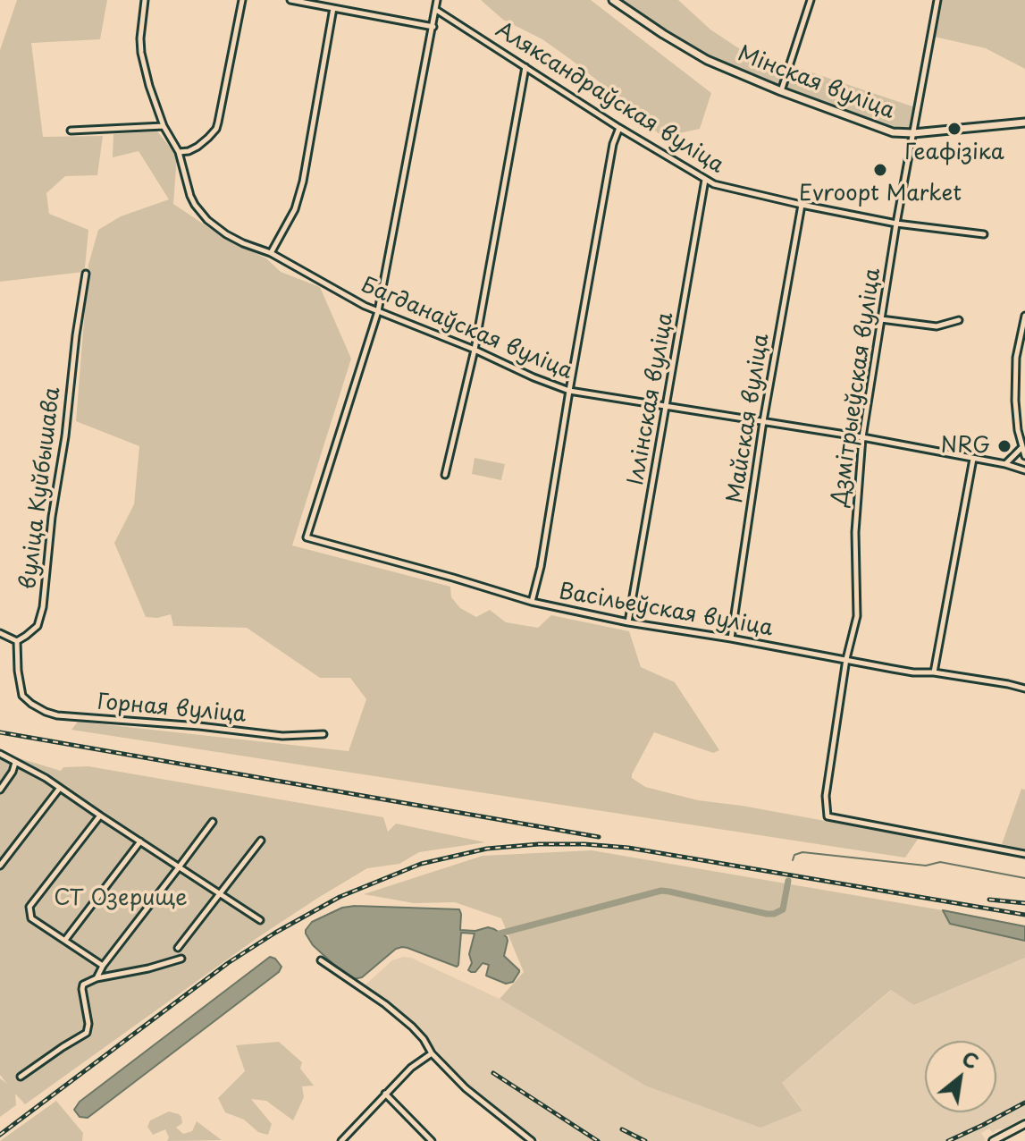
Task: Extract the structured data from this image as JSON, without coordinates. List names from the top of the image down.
{
  "streets": {
    "main road": ["Мінская вуліца"],
    "street": [
      "Аляксандраўская вуліца",
      "Багданаўская вуліца",
      "Дзмітрыеўская вуліца",
      "Іллінская вуліца",
      "Майская вуліца",
      "вуліца Куйбышава",
      "Васільеўская вуліца",
      "Горная вуліца"
    ]
  },
  "crossings": [
    ["Мінская вуліца", "Дзмітрыеўская вуліца"],
    ["Аляксандраўская вуліца", "Дзмітрыеўская вуліца"],
    ["Аляксандраўская вуліца", "Іллінская вуліца"],
    ["Аляксандраўская вуліца", "Майская вуліца"],
    ["Багданаўская вуліца", "Дзмітрыеўская вуліца"],
    ["Багданаўская вуліца", "Іллінская вуліца"],
    ["Багданаўская вуліца", "Майская вуліца"],
    ["Багданаўская вуліца", "Васільеўская вуліца"],
    ["Дзмітрыеўская вуліца", "Васільеўская вуліца"],
    ["Іллінская вуліца", "Васільеўская вуліца"],
    ["Майская вуліца", "Васільеўская вуліца"],
    ["вуліца Куйбышава", "Горная вуліца"]
  ],
  "parks": ["СТ Озерище"],
  "places": ["Геафізіка", "Evroopt Market", "NRG"],
  "north": "top right"
}
